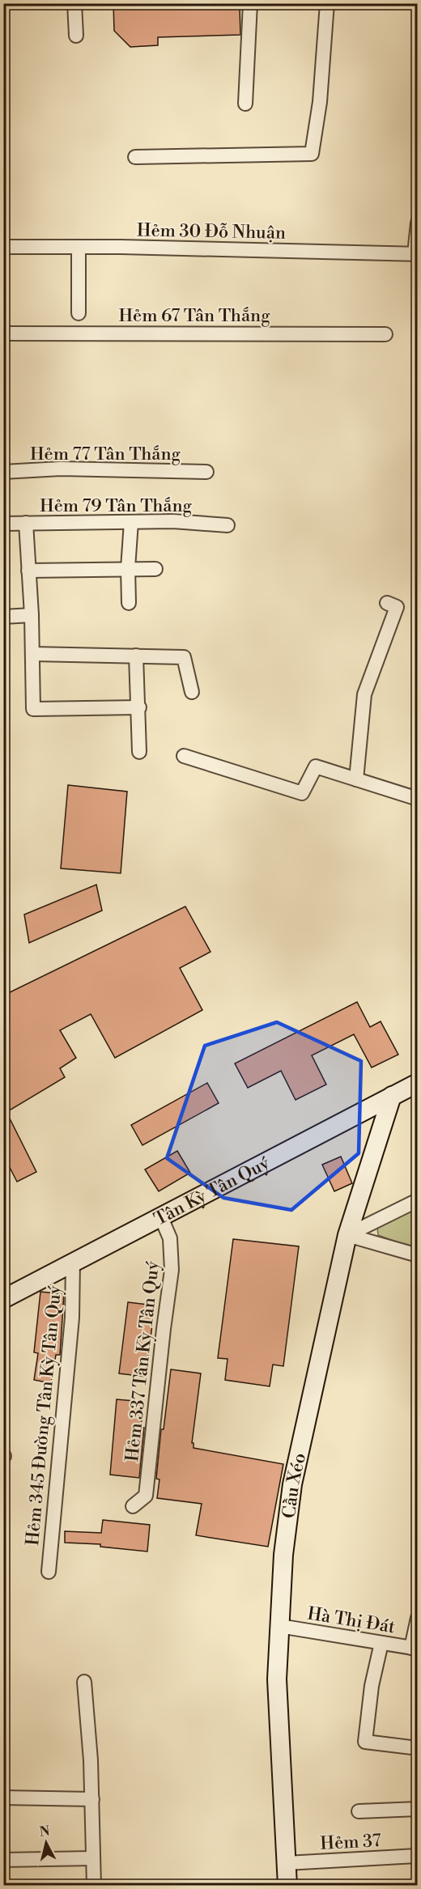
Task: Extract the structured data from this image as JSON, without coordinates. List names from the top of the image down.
{
  "streets": {
    "street": [
      "Hẻm 30 Đỗ Nhuận",
      "Hẻm 67 Tân Thắng",
      "Hẻm 77 Tân Thắng",
      "Hẻm 79 Tân Thắng",
      "Tân Kỳ Tân Quý",
      "Hẻm 337 Tân Kỳ Tân Quý",
      "Hẻm 345 Đường Tân Kỳ Tân Quý",
      "Cầu Xéo",
      "Hà Thị Đát",
      "Hẻm 37"
    ]
  },
  "crossings": [
    ["Tân Kỳ Tân Quý", "Hẻm 337 Tân Kỳ Tân Quý"],
    ["Tân Kỳ Tân Quý", "Hẻm 345 Đường Tân Kỳ Tân Quý"],
    ["Tân Kỳ Tân Quý", "Cầu Xéo"],
    ["Cầu Xéo", "Hà Thị Đát"],
    ["Cầu Xéo", "Hẻm 37"]
  ],
  "north": "top"
}
